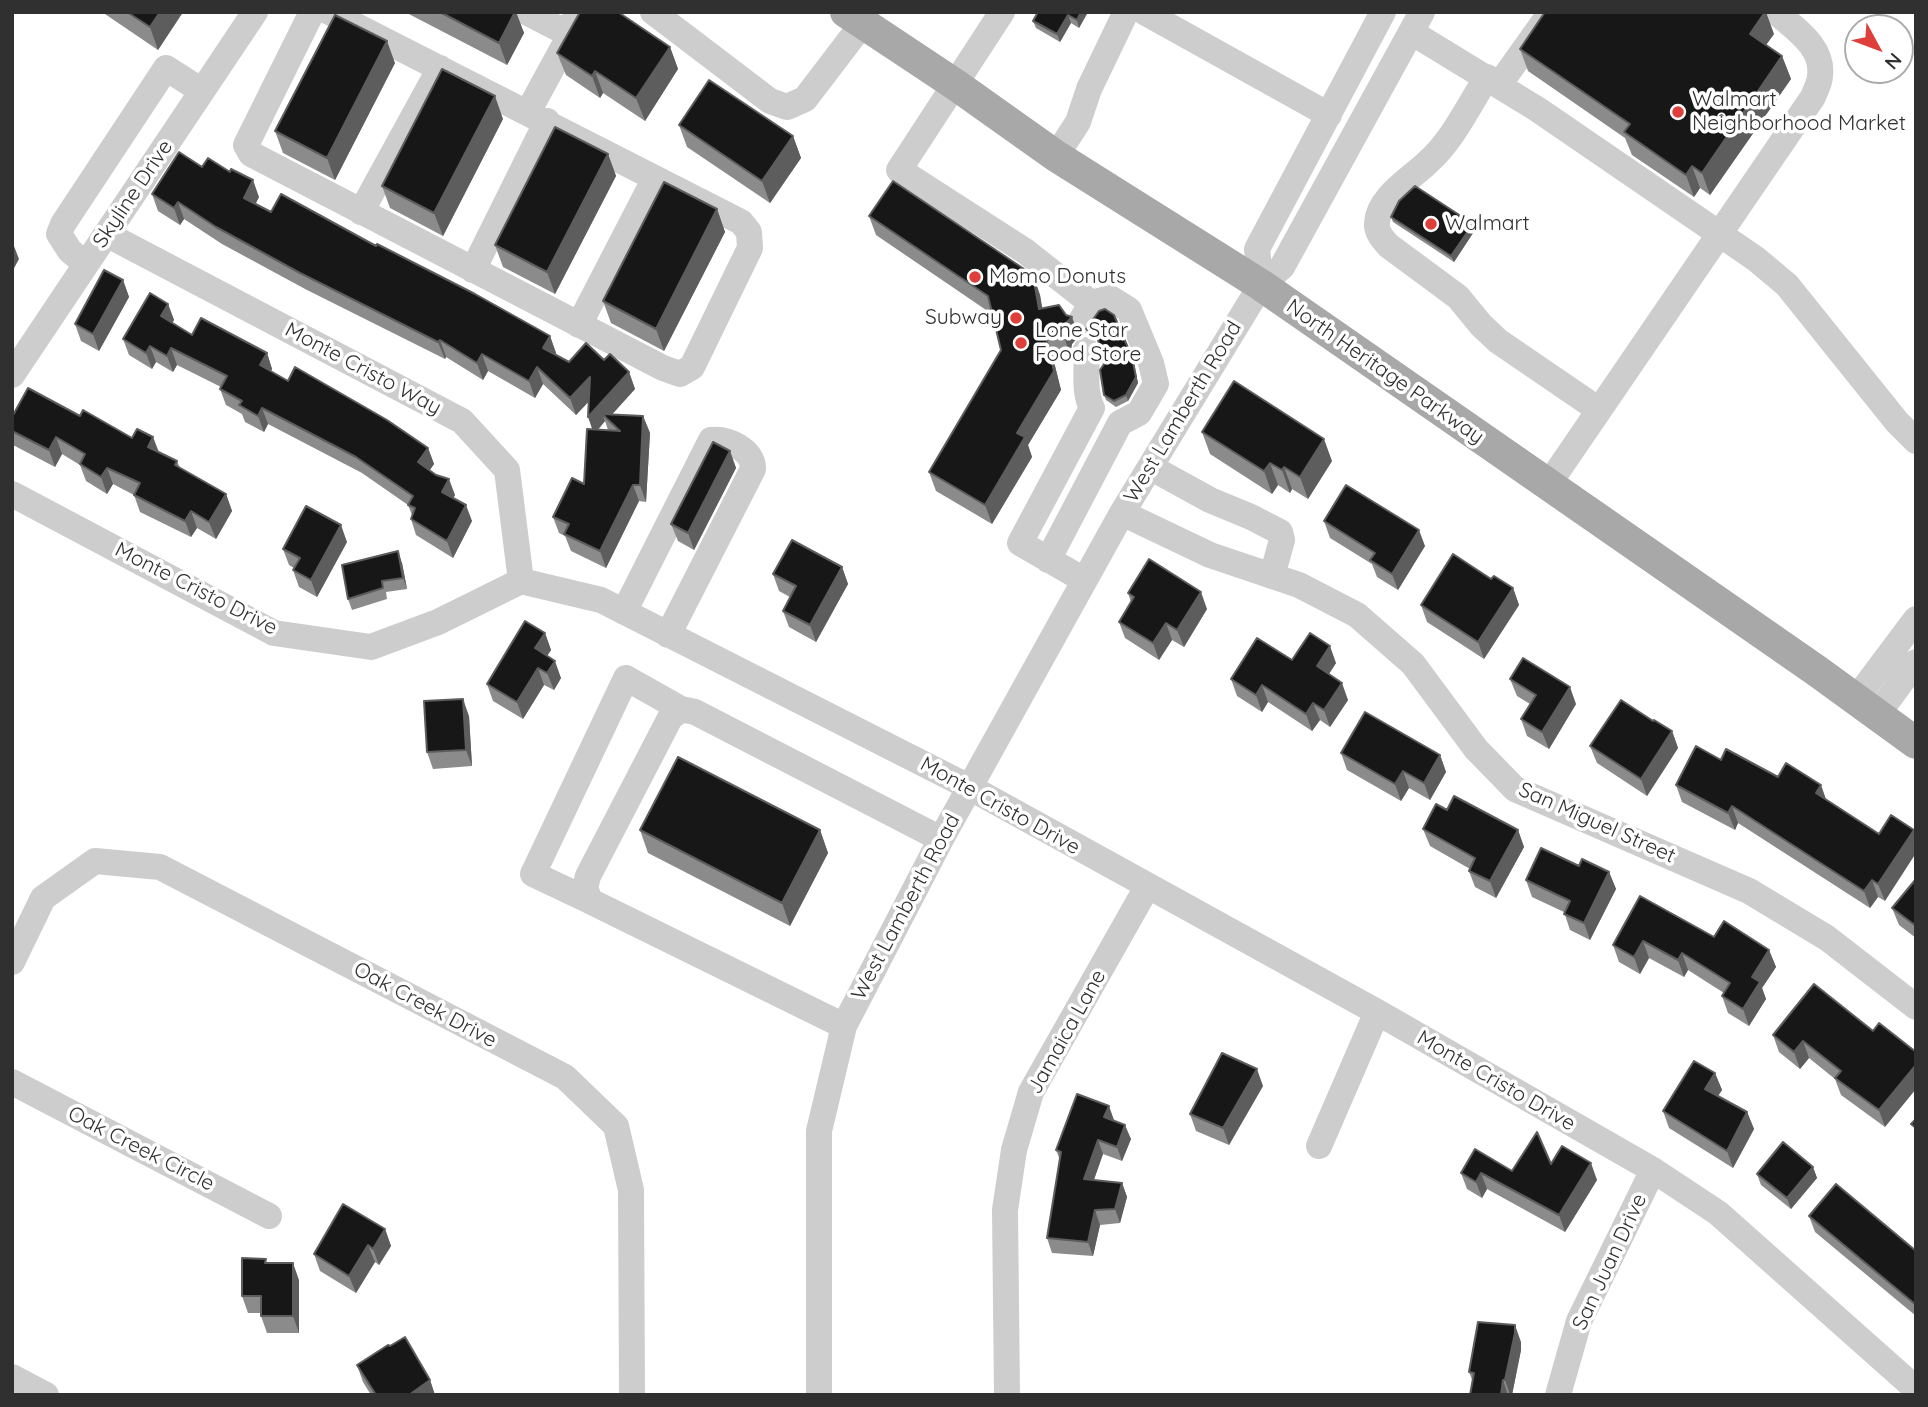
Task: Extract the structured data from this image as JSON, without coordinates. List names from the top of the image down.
{
  "streets": {
    "main road": ["North Heritage Parkway"],
    "street": [
      "Skyline Drive",
      "Monte Cristo Way",
      "West Lamberth Road",
      "Monte Cristo Drive",
      "San Miguel Street",
      "Oak Creek Drive",
      "Jamaica Lane",
      "Oak Creek Circle",
      "San Juan Drive"
    ]
  },
  "crossings": [
    ["Skyline Drive", "Monte Cristo Way"],
    ["Monte Cristo Way", "Monte Cristo Drive"],
    ["North Heritage Parkway", "West Lamberth Road"],
    ["West Lamberth Road", "Monte Cristo Drive"],
    ["West Lamberth Road", "San Miguel Street"],
    ["Monte Cristo Drive", "Jamaica Lane"],
    ["Monte Cristo Drive", "San Juan Drive"]
  ],
  "places": [
    "Walmart Neighborhood Market",
    "Walmart",
    "Momo Donuts",
    "Subway",
    "Lone Star Food Store"
  ],
  "north": "bottom right"
}
